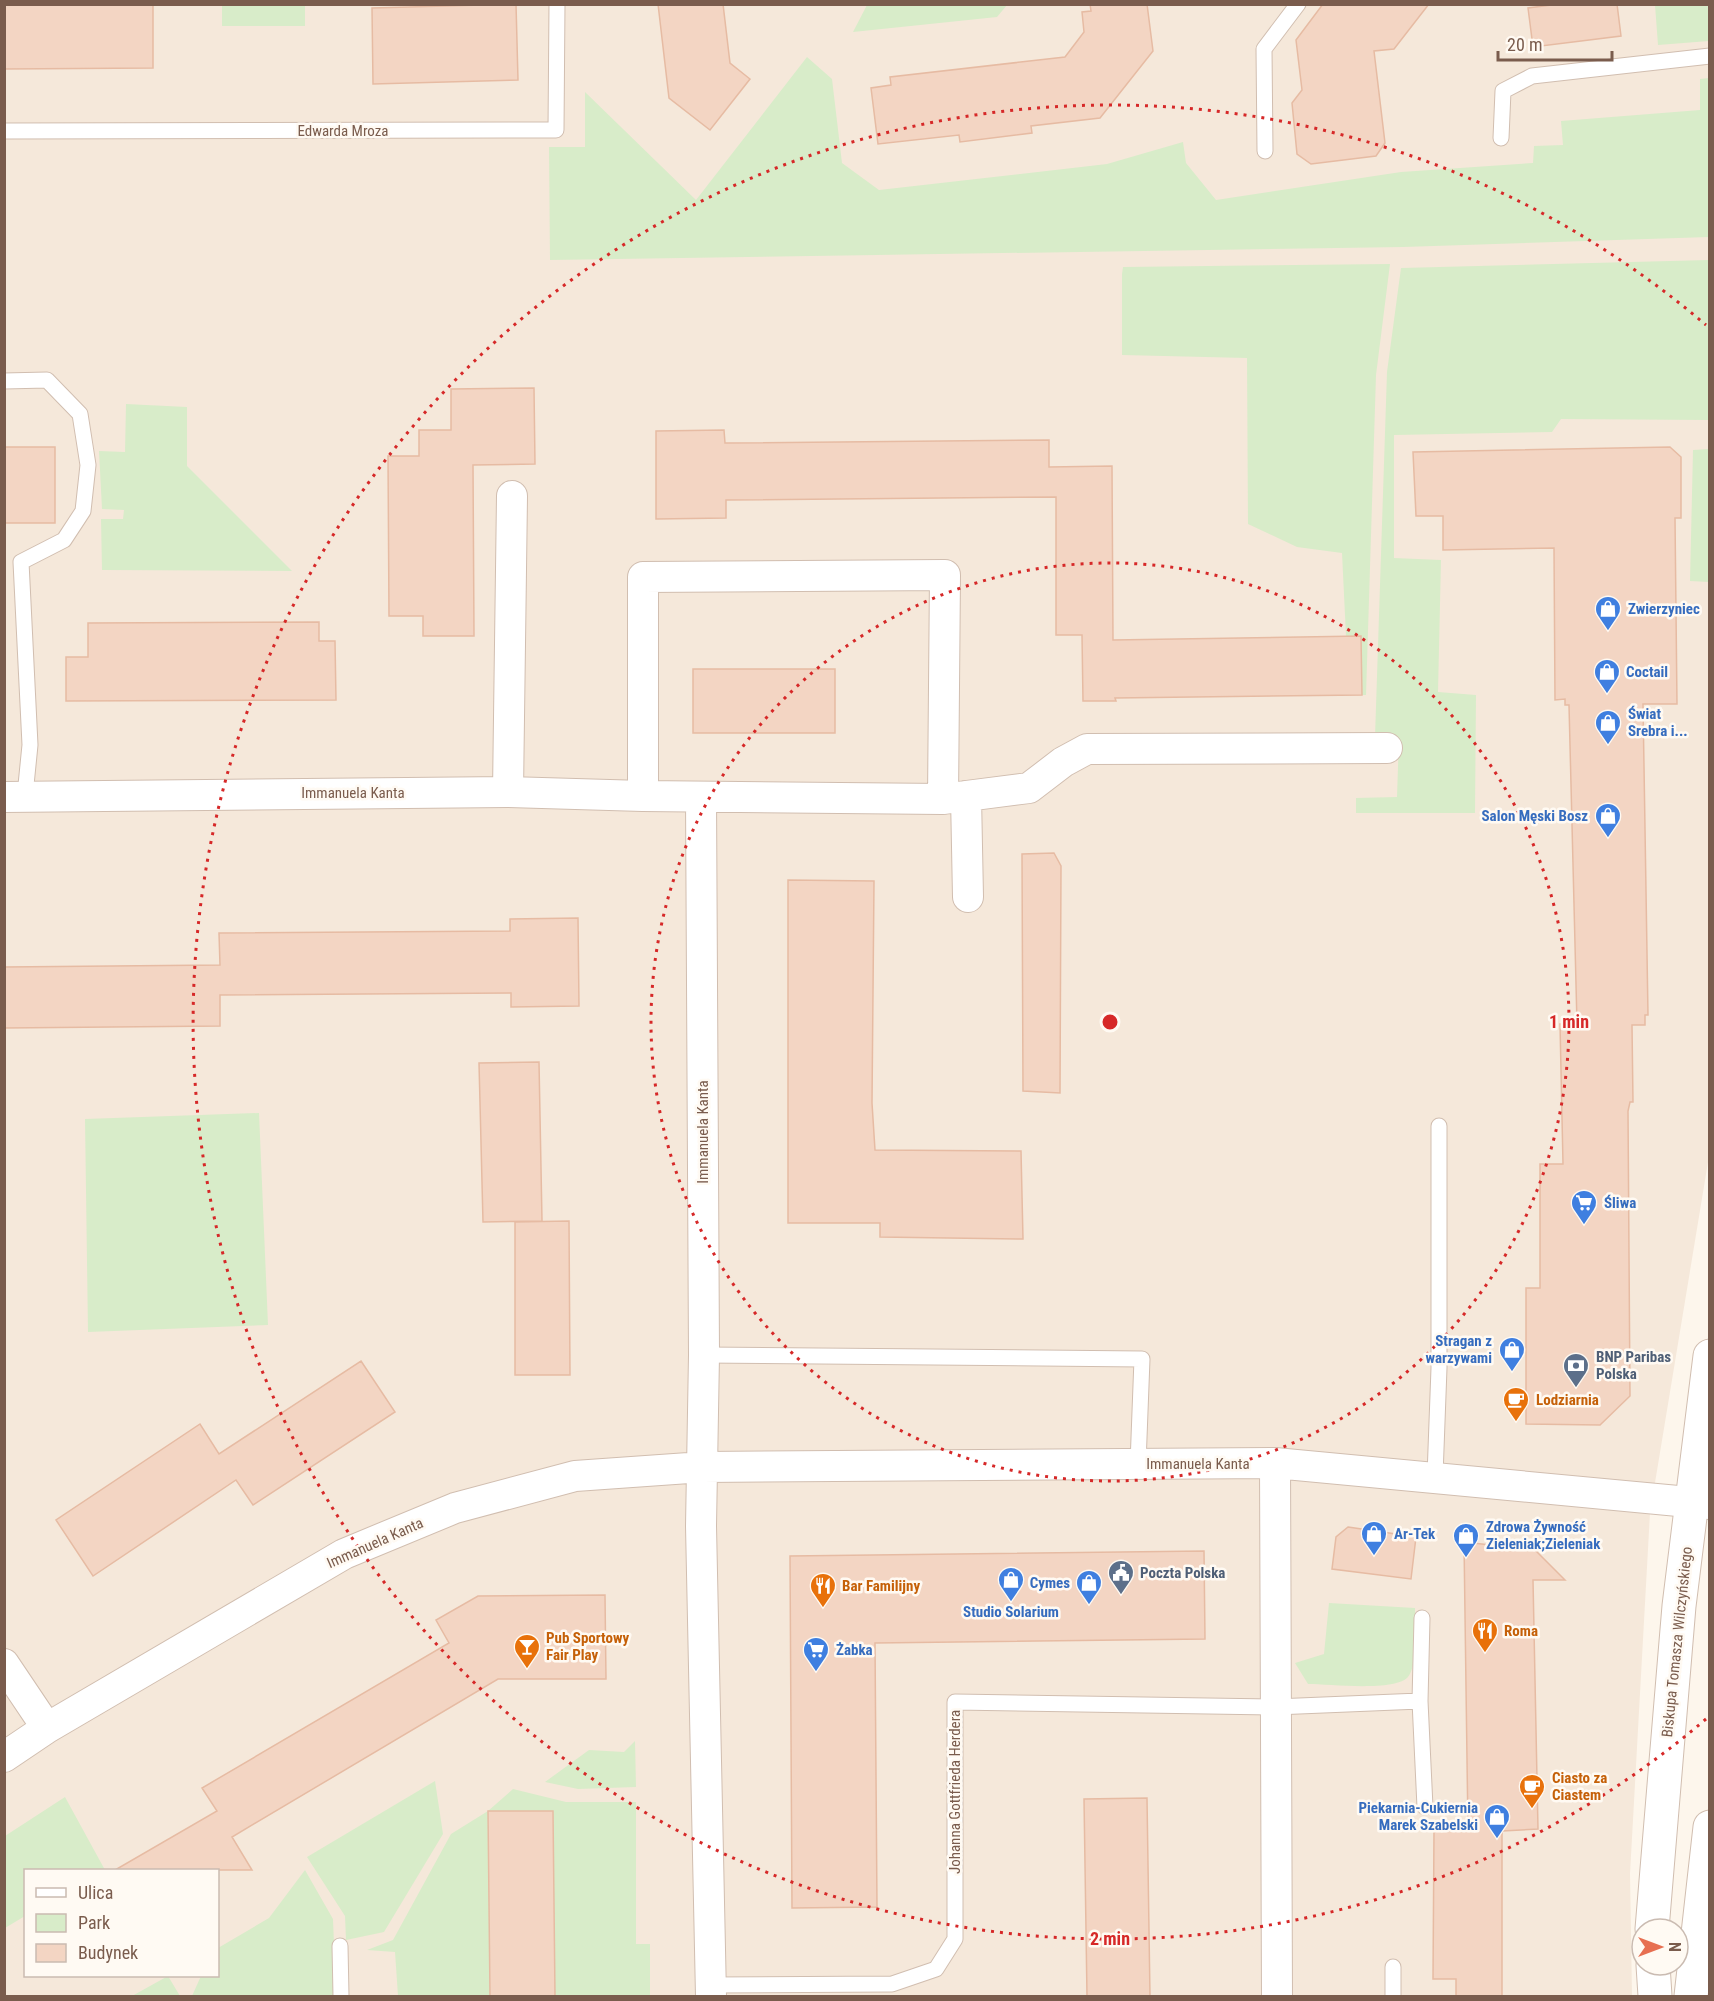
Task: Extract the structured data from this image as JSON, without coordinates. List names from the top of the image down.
{
  "streets": {
    "street": ["Immanuela Kanta", "Biskupa Tomasza Wilczyńskiego", "Johanna Gottfrieda Herdera"],
    "lane": ["Edwarda Mroza"]
  },
  "crossings": [
    ["Immanuela Kanta", "Biskupa Tomasza Wilczyńskiego"],
    ["Immanuela Kanta", "Johanna Gottfrieda Herdera"]
  ],
  "places": {
    "shop": [
      "Zwierzyniec",
      "Coctail",
      "Świat Srebra i...",
      "Salon Męski Bosz",
      "Stragan z warzywami",
      "Ar-Tek",
      "Zdrowa Żywność Zieleniak;Zieleniak",
      "Studio Solarium",
      "Cymes",
      "Piekarnia-Cukiernia Marek Szabelski"
    ],
    "supermarket": ["Śliwa", "Żabka"],
    "bank": ["BNP Paribas Polska"],
    "cafe": ["Lodziarnia", "Ciasto za Ciastem"],
    "public building": ["Poczta Polska"],
    "restaurant": ["Bar Familijny", "Roma"],
    "bar": ["Pub Sportowy Fair Play"]
  },
  "legend": ["Ulica", "Park", "Budynek"],
  "scale_bar": "20 m",
  "north": "right",
  "rings": ["1 min", "2 min"]
}
